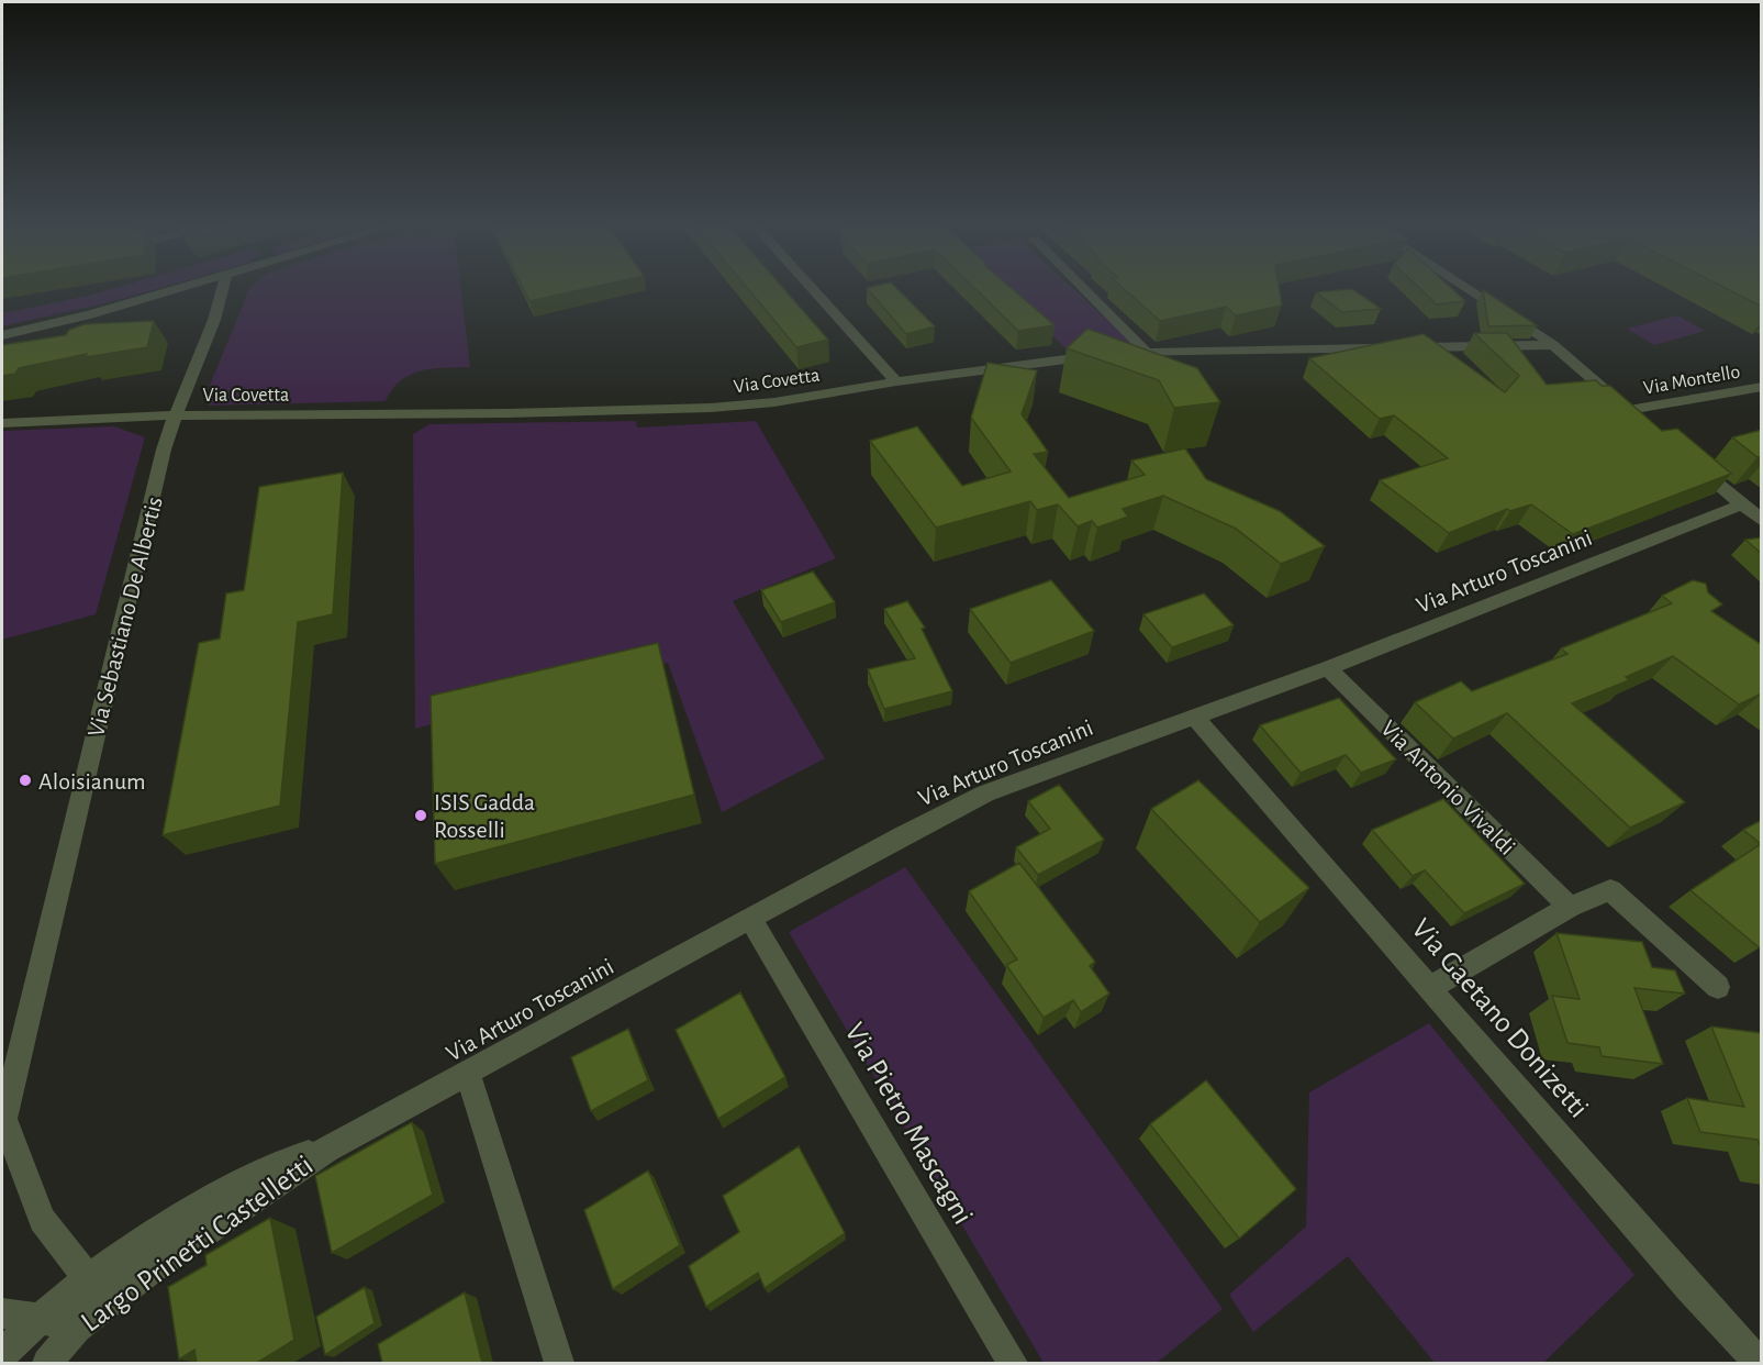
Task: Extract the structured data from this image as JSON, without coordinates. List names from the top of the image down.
{
  "streets": {
    "street": [
      "Via Montello",
      "Via Covetta",
      "Via Arturo Toscanini",
      "Via Sebastiano De Albertis",
      "Via Antonio Vivaldi",
      "Via Gaetano Donizetti",
      "Via Pietro Mascagni",
      "Largo Prinetti Castelletti"
    ]
  },
  "crossings": [
    ["Via Covetta", "Via Sebastiano De Albertis"],
    ["Via Arturo Toscanini", "Via Antonio Vivaldi"],
    ["Via Arturo Toscanini", "Via Gaetano Donizetti"],
    ["Via Arturo Toscanini", "Via Pietro Mascagni"],
    ["Via Arturo Toscanini", "Largo Prinetti Castelletti"],
    ["Via Sebastiano De Albertis", "Largo Prinetti Castelletti"]
  ],
  "places": ["Aloisianum", "ISIS Gadda Rosselli"]
}
